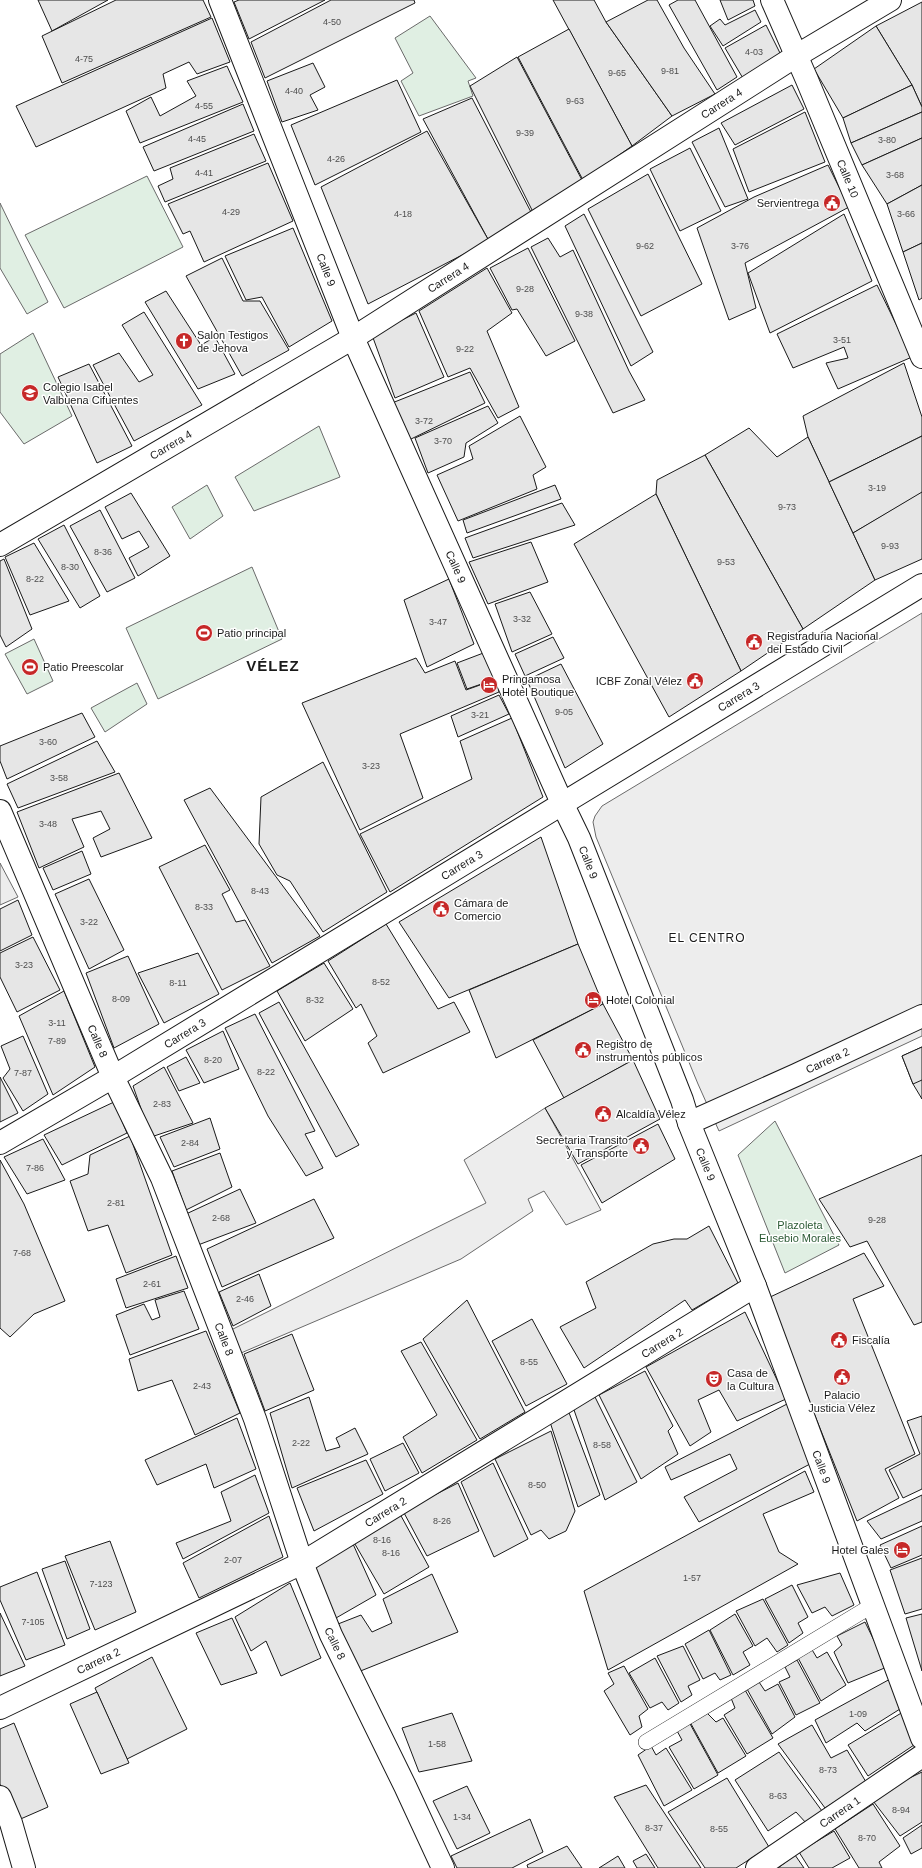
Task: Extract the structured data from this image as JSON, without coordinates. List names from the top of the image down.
{
  "streets": {
    "street": [
      "Carrera 4",
      "Calle 10",
      "Calle 9",
      "Carrera 3",
      "Calle 8",
      "Carrera 2",
      "Carrera 1"
    ]
  },
  "crossings": [
    ["Carrera 4", "Calle 10"],
    ["Carrera 4", "Calle 9"],
    ["Calle 9", "Carrera 3"],
    ["Calle 9", "Carrera 2"],
    ["Carrera 3", "Calle 8"],
    ["Calle 8", "Carrera 2"]
  ],
  "districts": ["VÉLEZ", "EL CENTRO"],
  "parks": ["Plazoleta Eusebio Morales"],
  "places": {
    "public building": [
      "Servientrega",
      "Registraduria Nacional del Estado Civil",
      "ICBF Zonal Vélez",
      "Cámara de Comercio",
      "Registro de instrumentos públicos",
      "Alcaldía Vélez",
      "Secretaria Transito y Transporte",
      "Fiscalía",
      "Palacio Justicia Vélez"
    ],
    "church": ["Salon Testigos de Jehova"],
    "school or university": ["Colegio Isabel Valbuena Cifuentes"],
    "sports": ["Patio principal", "Patio Preescolar"],
    "hotel": ["Pringamosa Hotel Boutique", "Hotel Colonial", "Hotel Gales"],
    "theatre": ["Casa de la Cultura"]
  },
  "house_numbers": [
    "4-50",
    "4-03",
    "4-75",
    "9-81",
    "9-65",
    "4-40",
    "9-63",
    "4-55",
    "9-39",
    "4-45",
    "3-80",
    "4-26",
    "4-41",
    "3-68",
    "4-29",
    "4-18",
    "3-66",
    "9-62",
    "3-76",
    "9-28",
    "9-38",
    "3-51",
    "9-22",
    "3-72",
    "3-70",
    "3-19",
    "9-73",
    "9-93",
    "8-36",
    "9-53",
    "8-30",
    "8-22",
    "3-32",
    "3-47",
    "9-05",
    "3-21",
    "3-60",
    "3-23",
    "3-58",
    "3-48",
    "8-43",
    "8-33",
    "3-22",
    "3-23",
    "8-52",
    "8-11",
    "8-09",
    "8-32",
    "3-11",
    "7-89",
    "8-20",
    "8-22",
    "7-87",
    "2-83",
    "2-84",
    "7-86",
    "2-81",
    "2-68",
    "9-28",
    "7-68",
    "2-61",
    "2-46",
    "8-55",
    "2-43",
    "2-22",
    "8-58",
    "8-50",
    "8-26",
    "8-16",
    "8-16",
    "2-07",
    "1-57",
    "7-123",
    "7-105",
    "1-09",
    "1-58",
    "8-73",
    "8-63",
    "8-94",
    "1-34",
    "8-37",
    "8-55",
    "8-70"
  ]
}
